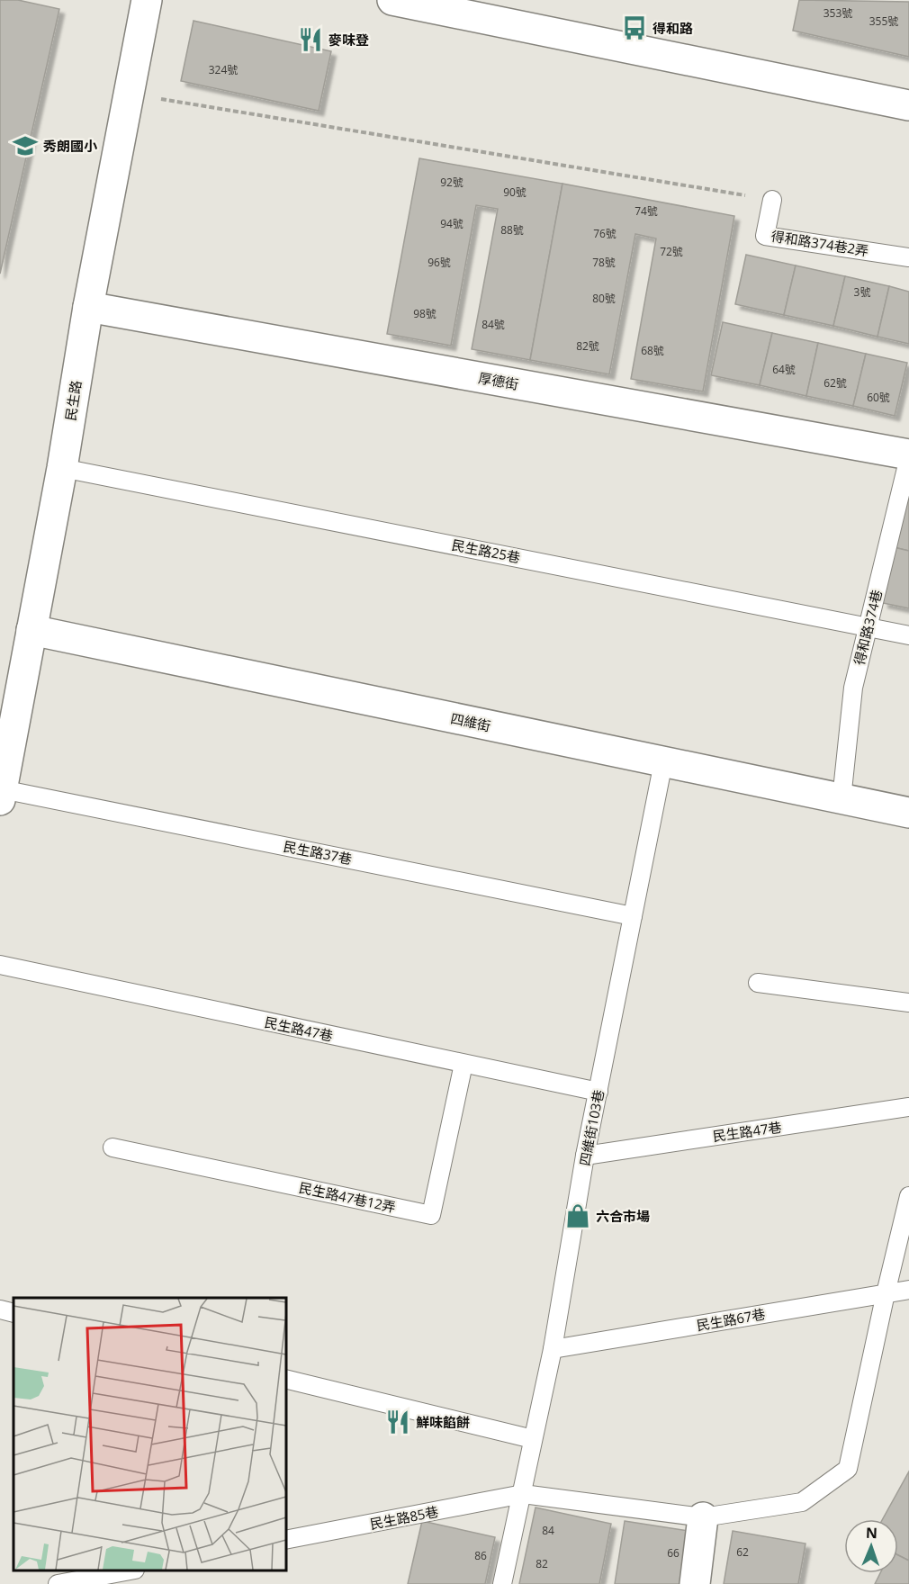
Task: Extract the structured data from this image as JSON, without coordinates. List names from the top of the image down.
{
  "streets": {
    "street": ["厚德街", "民生路", "四維街"],
    "lane": [
      "得和路374巷2弄",
      "民生路25巷",
      "得和路374巷",
      "民生路37巷",
      "民生路47巷",
      "四維街103巷",
      "民生路47巷12弄",
      "民生路67巷",
      "民生路85巷"
    ]
  },
  "crossings": [
    ["厚德街", "民生路"],
    ["厚德街", "得和路374巷"],
    ["民生路", "民生路25巷"],
    ["民生路", "四維街"],
    ["民生路", "民生路37巷"],
    ["民生路25巷", "得和路374巷"],
    ["得和路374巷", "四維街"],
    ["四維街", "四維街103巷"],
    ["民生路37巷", "四維街103巷"],
    ["民生路47巷", "四維街103巷"],
    ["民生路47巷", "民生路47巷12弄"],
    ["四維街103巷", "民生路67巷"],
    ["四維街103巷", "民生路85巷"],
    ["民生路67巷", "民生路85巷"]
  ],
  "places": {
    "bus stop": ["得和路"],
    "restaurant": ["麥味登", "鮮味餡餅"],
    "school or university": ["秀朗國小"],
    "shop": ["六合市場"]
  },
  "house_numbers": [
    "353號",
    "355號",
    "324號",
    "92號",
    "90號",
    "74號",
    "94號",
    "88號",
    "76號",
    "72號",
    "96號",
    "78號",
    "3號",
    "80號",
    "98號",
    "84號",
    "82號",
    "68號",
    "64號",
    "62號",
    "60號",
    "84",
    "62",
    "66",
    "86",
    "82"
  ],
  "north": "top"
}
